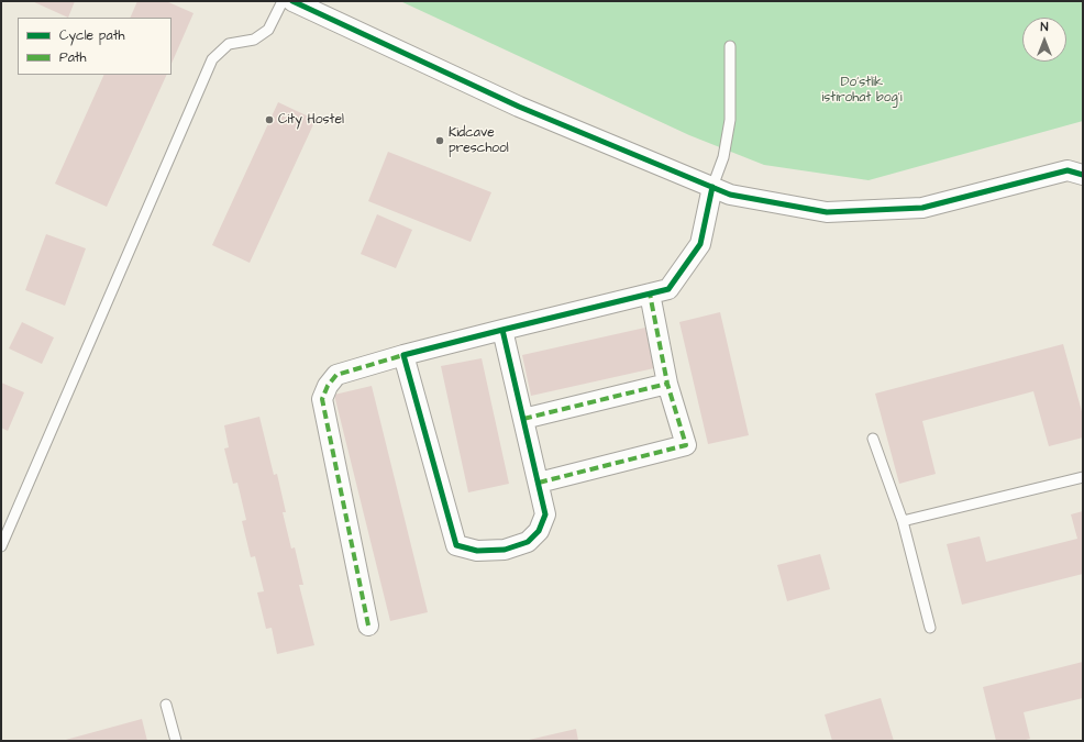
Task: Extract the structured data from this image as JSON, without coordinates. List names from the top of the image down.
{
  "parks": ["Do'stlik istirohat bog'i"],
  "places": ["City Hostel", "Kidcave preschool"],
  "legend": ["Cycle path", "Path"],
  "north": "top"
}
